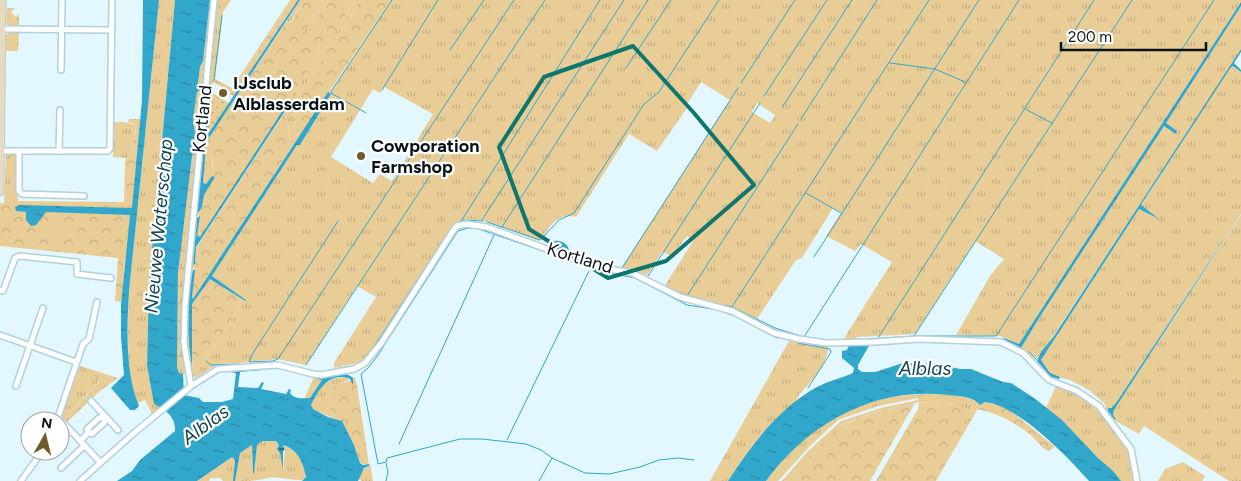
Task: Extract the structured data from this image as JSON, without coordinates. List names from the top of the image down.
{
  "streets": {
    "street": ["Kortland"]
  },
  "water": ["Nieuwe Waterschap", "Alblas"],
  "places": ["IJsclub Alblasserdam", "Cowporation Farmshop"],
  "scale_bar": "200 m",
  "north": "top"
}
